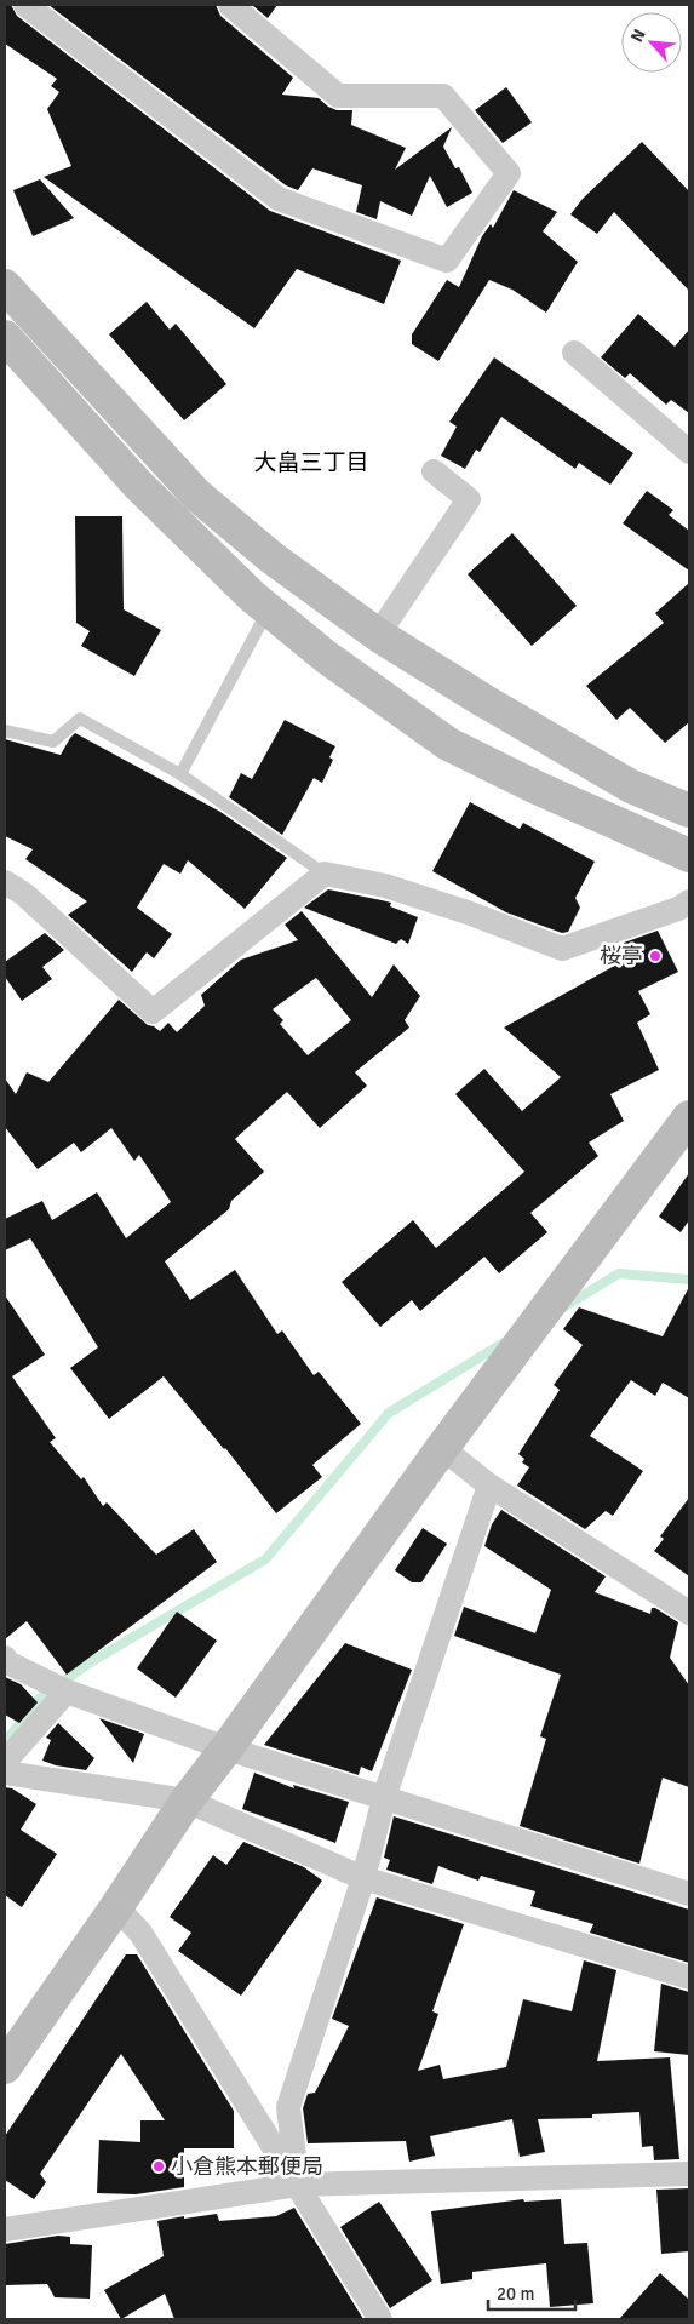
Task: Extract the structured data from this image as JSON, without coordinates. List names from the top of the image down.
{
  "districts": ["大畠三丁目"],
  "places": ["桜亭", "小倉熊本郵便局"],
  "scale_bar": "20 m",
  "north": "top left"
}
